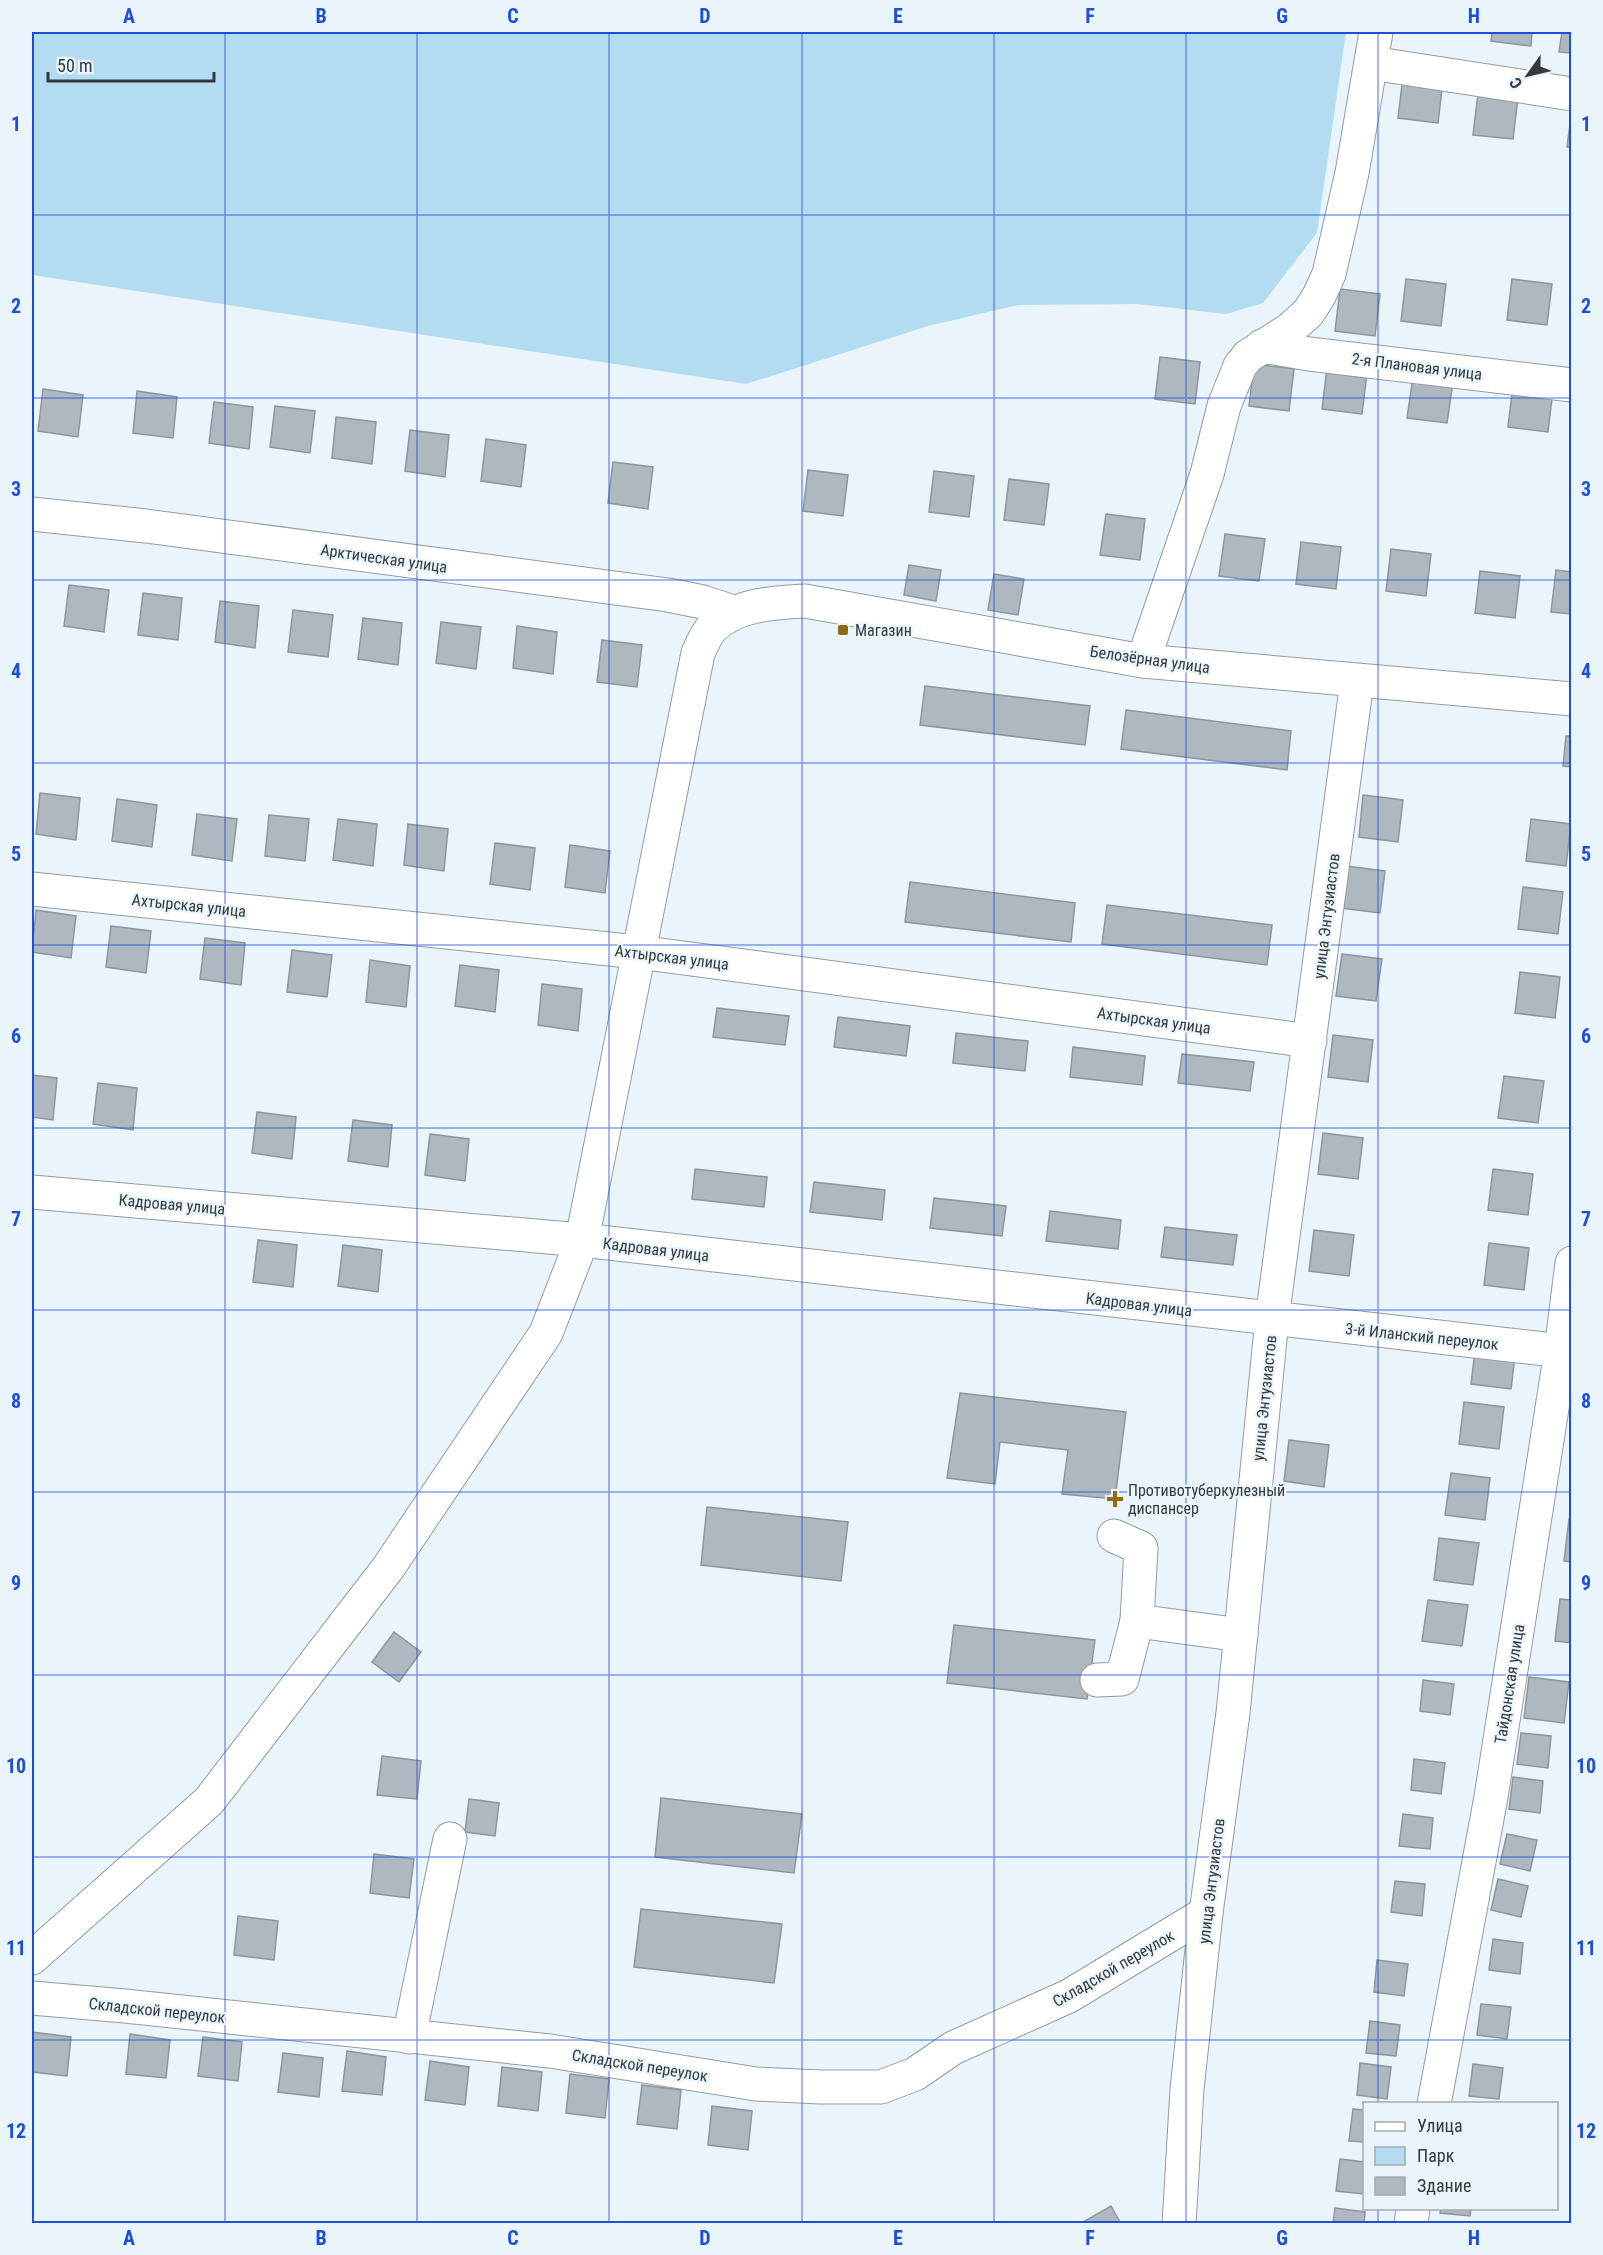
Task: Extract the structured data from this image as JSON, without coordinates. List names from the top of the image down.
{
  "streets": {
    "street": [
      "2-я Плановая улица",
      "Арктическая улица",
      "Белозёрная улица",
      "Ахтырская улица",
      "улица Энтузиастов",
      "Кадровая улица",
      "3-й Иланский переулок",
      "Тайдонская улица",
      "Складской переулок"
    ]
  },
  "crossings": [
    ["Арктическая улица", "Белозёрная улица"],
    ["Белозёрная улица", "улица Энтузиастов"],
    ["Ахтырская улица", "улица Энтузиастов"],
    ["улица Энтузиастов", "Кадровая улица"],
    ["улица Энтузиастов", "3-й Иланский переулок"],
    ["улица Энтузиастов", "Складской переулок"],
    ["Кадровая улица", "3-й Иланский переулок"],
    ["3-й Иланский переулок", "Тайдонская улица"]
  ],
  "places": {
    "transit": ["Магазин"],
    "health": ["Противотуберкулезный диспансер"]
  },
  "legend": ["Улица", "Парк", "Здание"],
  "scale_bar": "50 m",
  "north": "bottom left",
  "grid": {
    "columns": [
      "A",
      "B",
      "C",
      "D",
      "E",
      "F",
      "G",
      "H"
    ],
    "rows": [
      "1",
      "2",
      "3",
      "4",
      "5",
      "6",
      "7",
      "8",
      "9",
      "10",
      "11",
      "12"
    ]
  }
}
